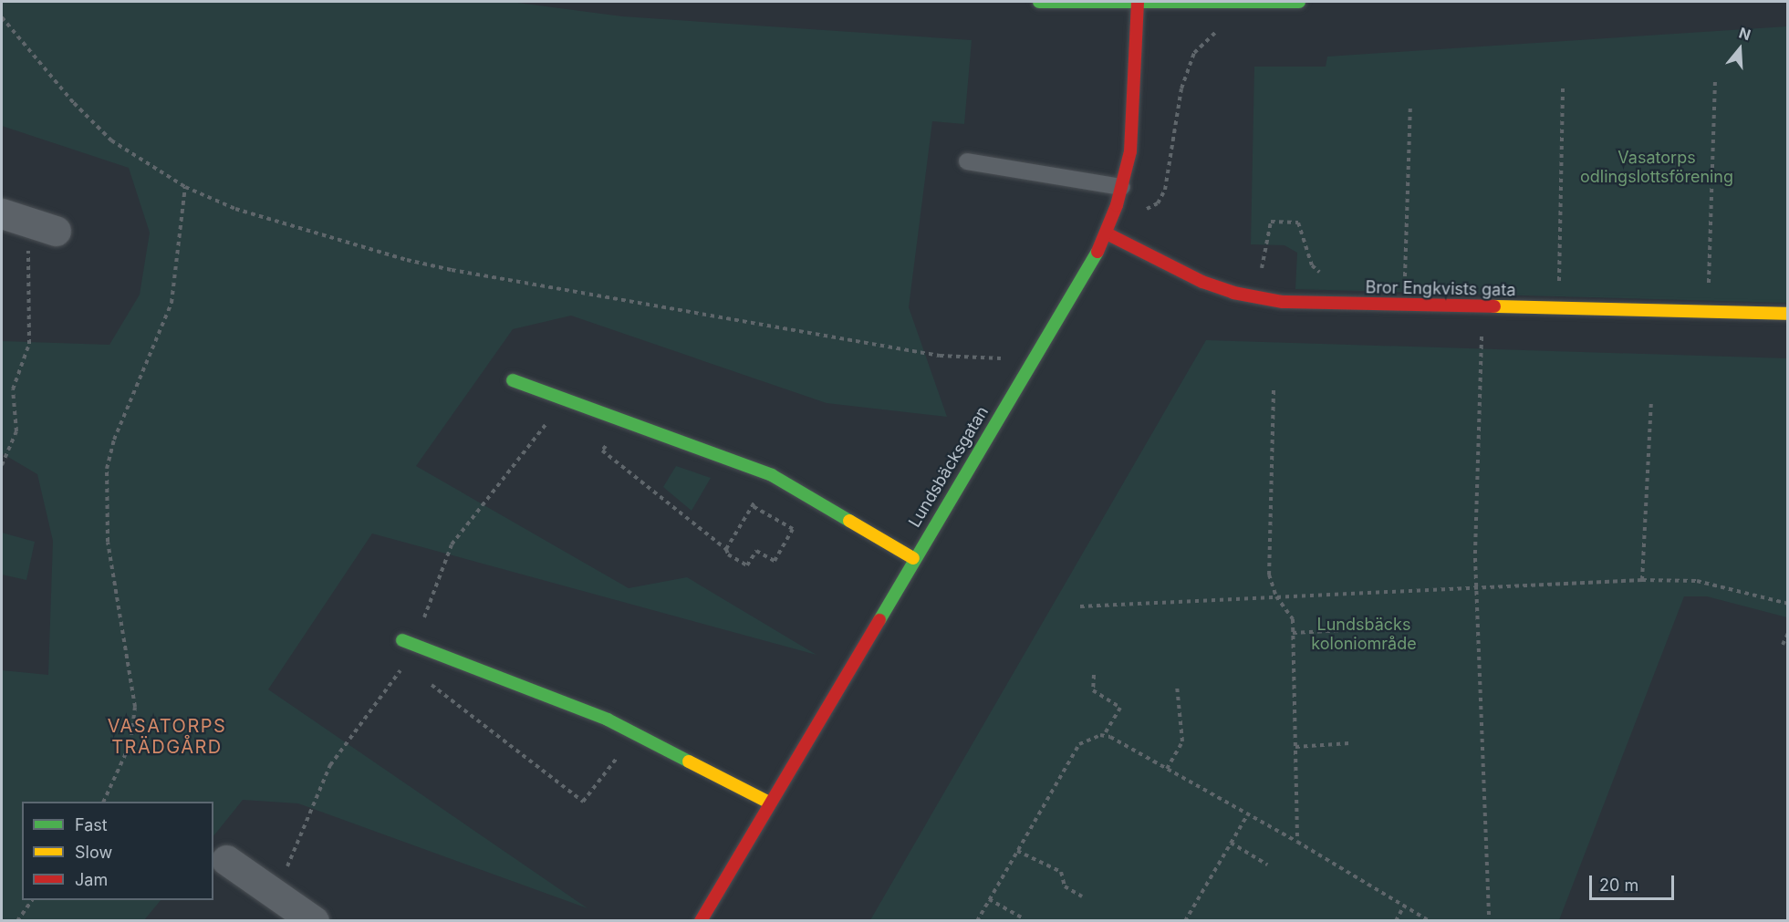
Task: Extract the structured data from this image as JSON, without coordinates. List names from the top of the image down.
{
  "streets": {
    "street": ["Bror Engkvists gata", "Lundsbäcksgatan"]
  },
  "crossings": [
    ["Bror Engkvists gata", "Lundsbäcksgatan"]
  ],
  "districts": ["VASATORPS TRÄDGÅRD"],
  "parks": ["Vasatorps odlingslottsförening", "Lundsbäcks koloniområde"],
  "legend": ["Fast", "Slow", "Jam"],
  "scale_bar": "20 m",
  "north": "top"
}
